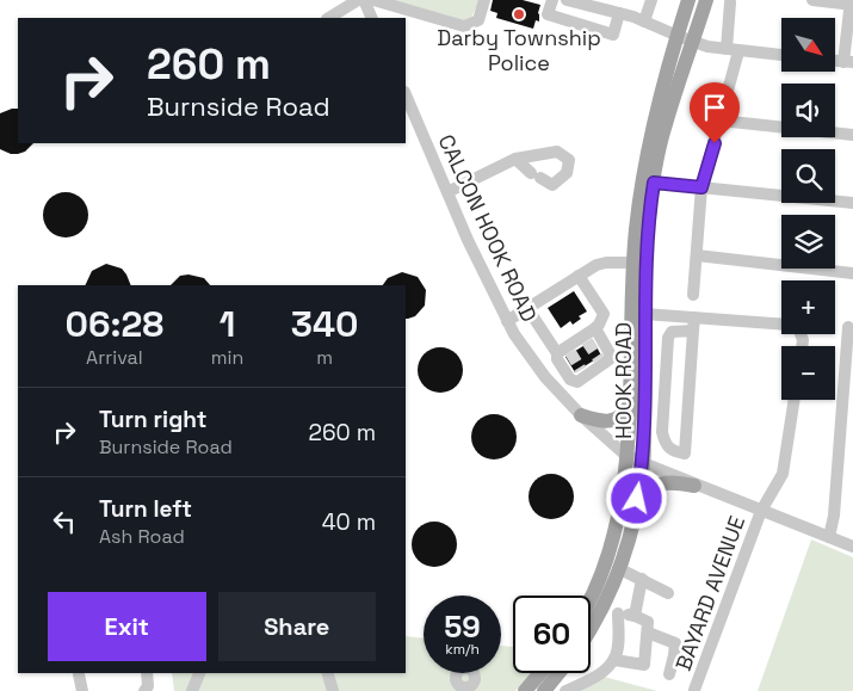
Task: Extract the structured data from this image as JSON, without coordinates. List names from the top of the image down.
{
  "streets": {
    "main road": ["HOOK ROAD"],
    "street": ["CALCON HOOK ROAD", "BAYARD AVENUE"]
  },
  "crossings": [
    ["CALCON HOOK ROAD", "HOOK ROAD"],
    ["CALCON HOOK ROAD", "BAYARD AVENUE"]
  ],
  "places": ["Darby Township Police"],
  "north": "bottom right",
  "page": {
    "map_buttons": ["+", "−"],
    "turn": ["260 m", "Burnside Road"],
    "eta": [
      "06:28",
      "Arrival",
      "1",
      "min",
      "340",
      "m"
    ],
    "list": [
      {
        "name": "Turn right",
        "note": "Burnside Road",
        "value": "260 m"
      },
      {
        "name": "Turn left",
        "note": "Ash Road",
        "value": "40 m"
      }
    ],
    "buttons": ["Exit", "Share"],
    "speed": "59 km/h",
    "limit": "60"
  }
}
